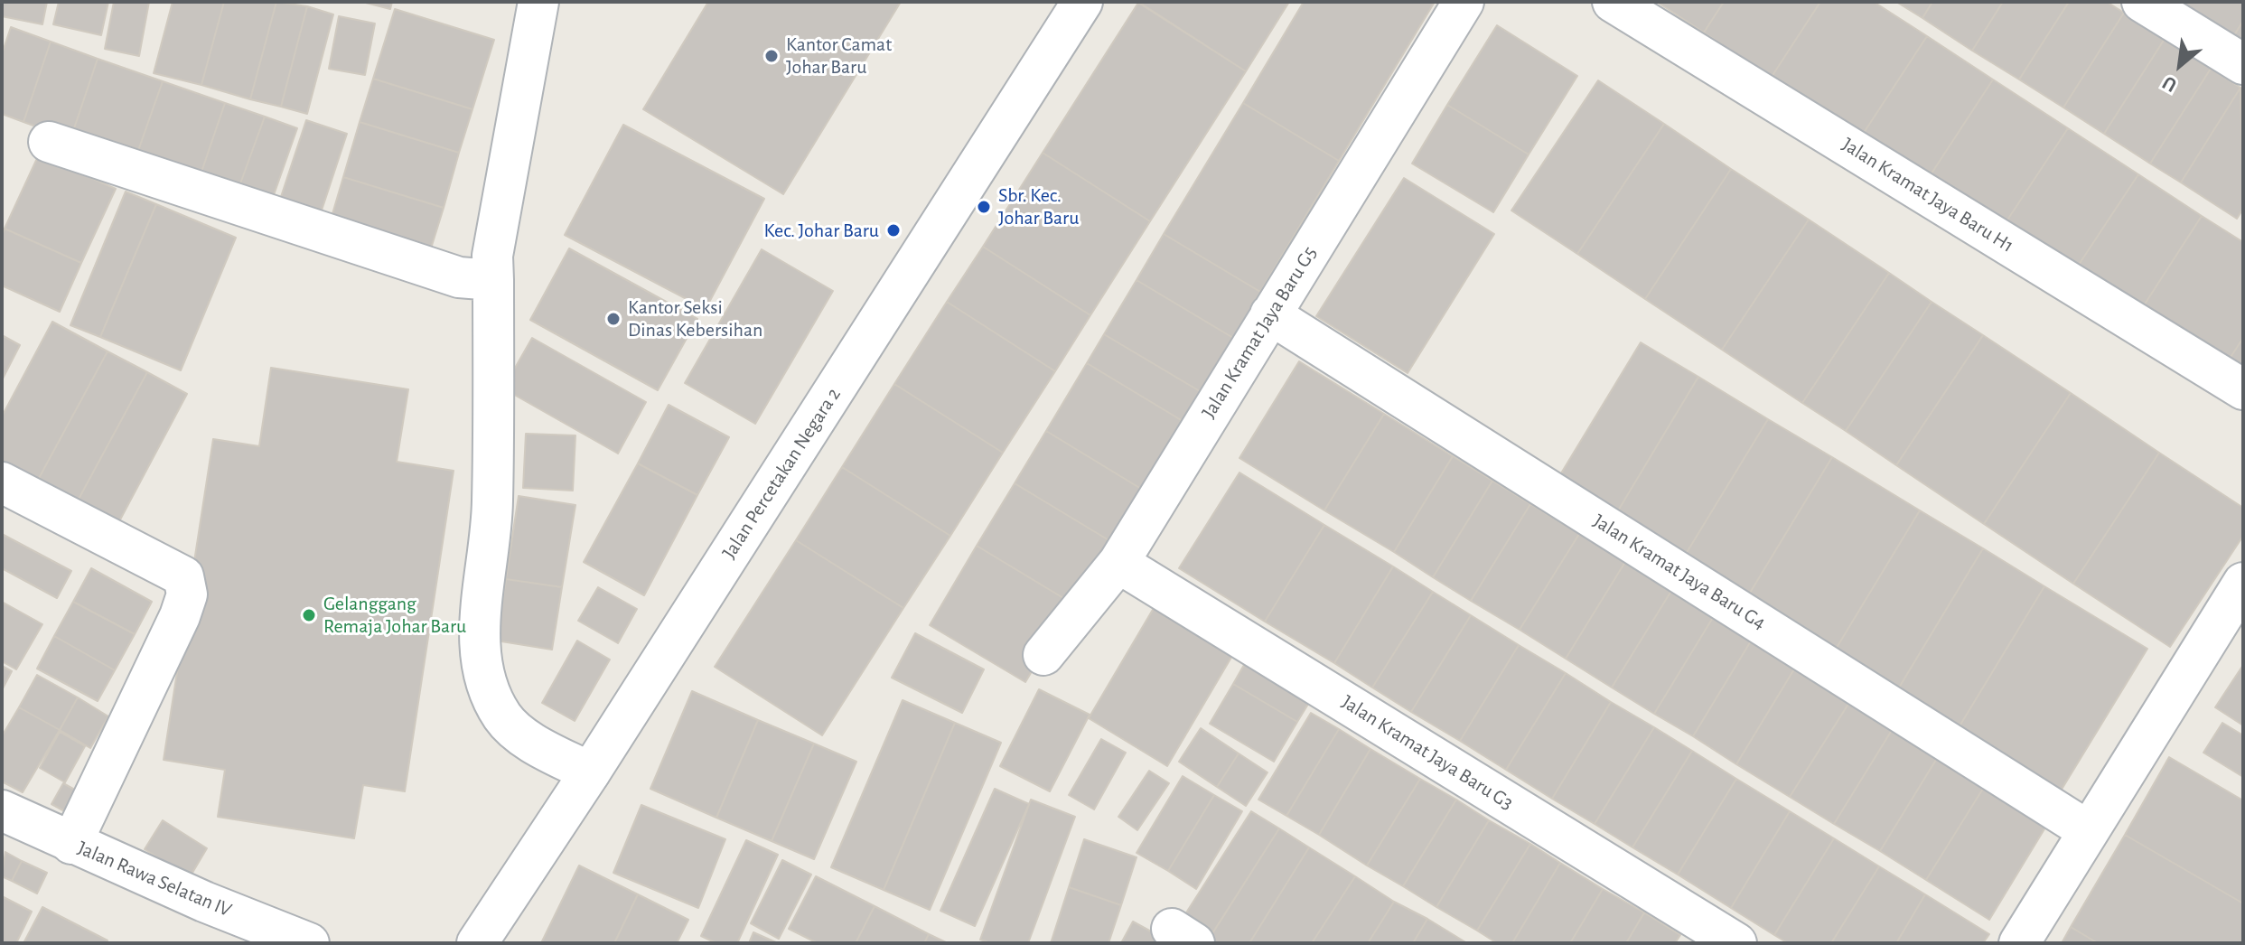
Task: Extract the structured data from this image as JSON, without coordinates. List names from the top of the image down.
{
  "streets": {
    "street": [
      "Jalan Kramat Jaya Baru H1",
      "Jalan Kramat Jaya Baru G5",
      "Jalan Percetakan Negara 2",
      "Jalan Kramat Jaya Baru G4",
      "Jalan Kramat Jaya Baru G3",
      "Jalan Rawa Selatan IV"
    ]
  },
  "crossings": [
    ["Jalan Kramat Jaya Baru G5", "Jalan Kramat Jaya Baru G4"],
    ["Jalan Kramat Jaya Baru G5", "Jalan Kramat Jaya Baru G3"]
  ],
  "places": [
    "Kantor Camat Johar Baru",
    "Sbr. Kec. Johar Baru",
    "Kec. Johar Baru",
    "Kantor Seksi Dinas Kebersihan",
    "Gelanggang Remaja Johar Baru"
  ],
  "north": "bottom left"
}
